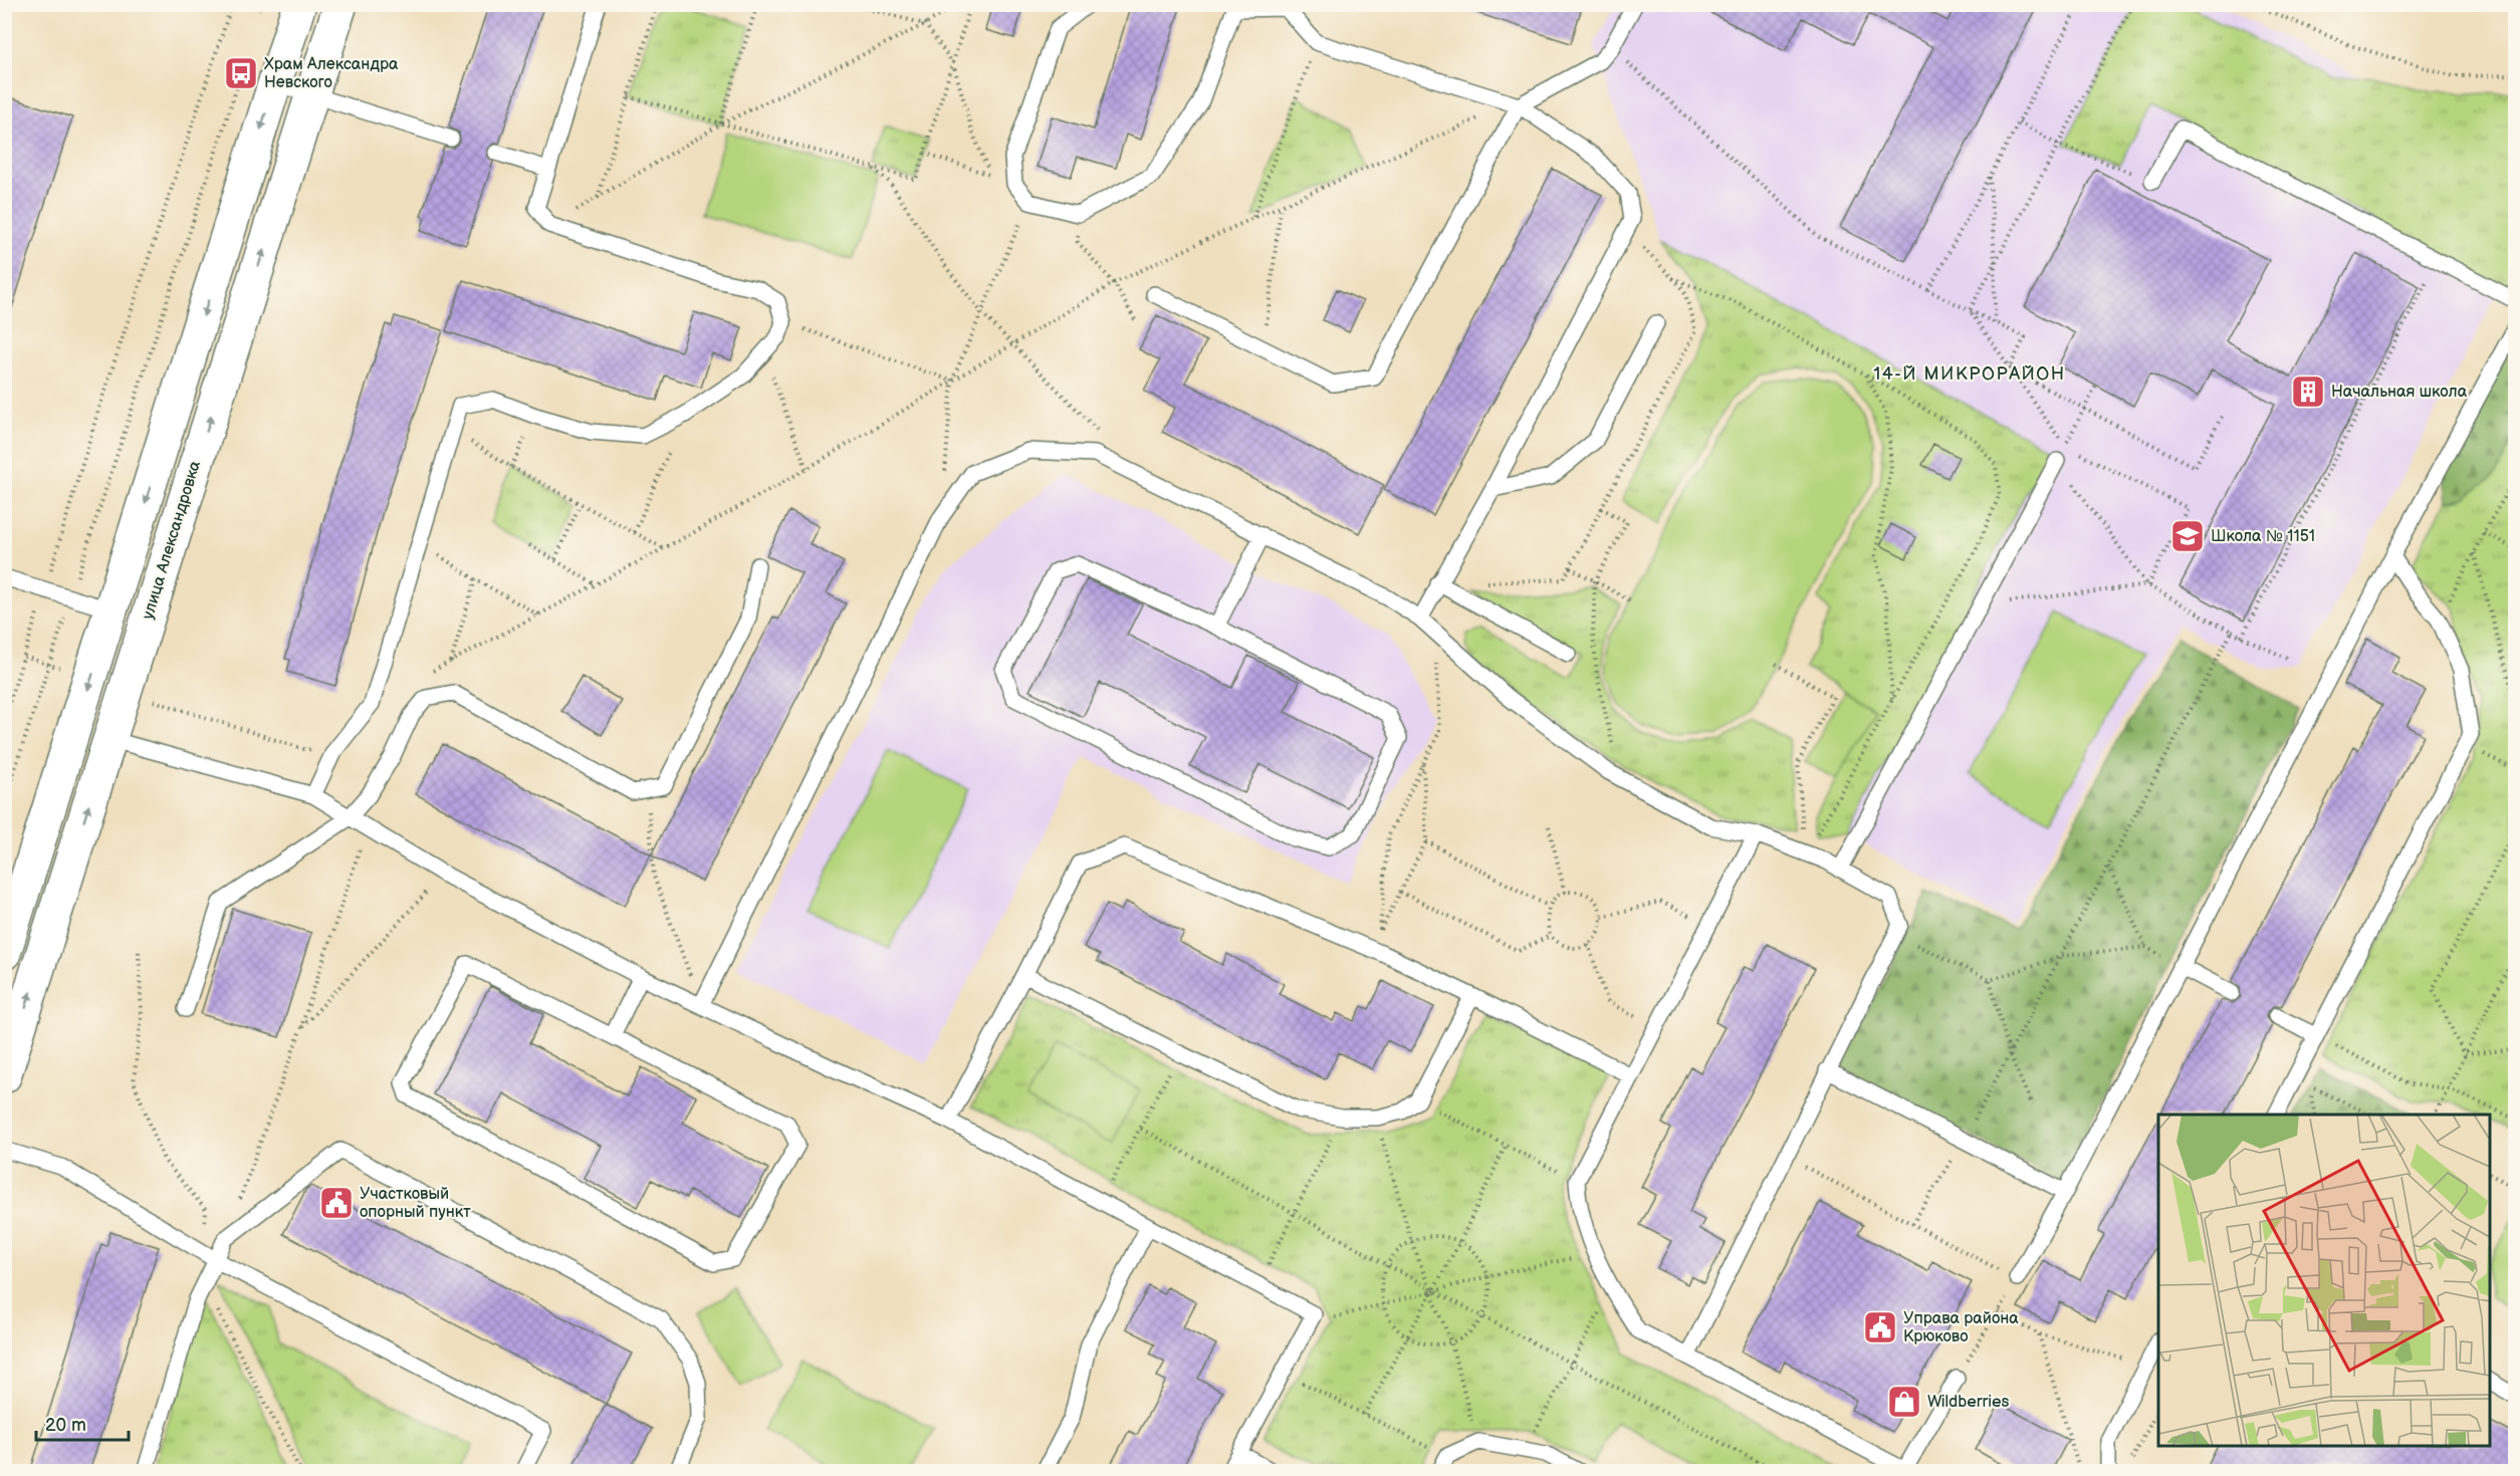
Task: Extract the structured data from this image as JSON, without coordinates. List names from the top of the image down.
{
  "streets": {
    "main road": ["улица Александровка"]
  },
  "districts": ["14-Й МИКРОРАЙОН"],
  "places": {
    "bus stop": ["Храм Александра Невского"],
    "building": ["Начальная школа"],
    "school or university": ["Школа № 1151"],
    "public building": ["Участковый опорный пункт", "Управа района Крюково"],
    "shop": ["Wildberries"]
  },
  "scale_bar": "20 m"
}
